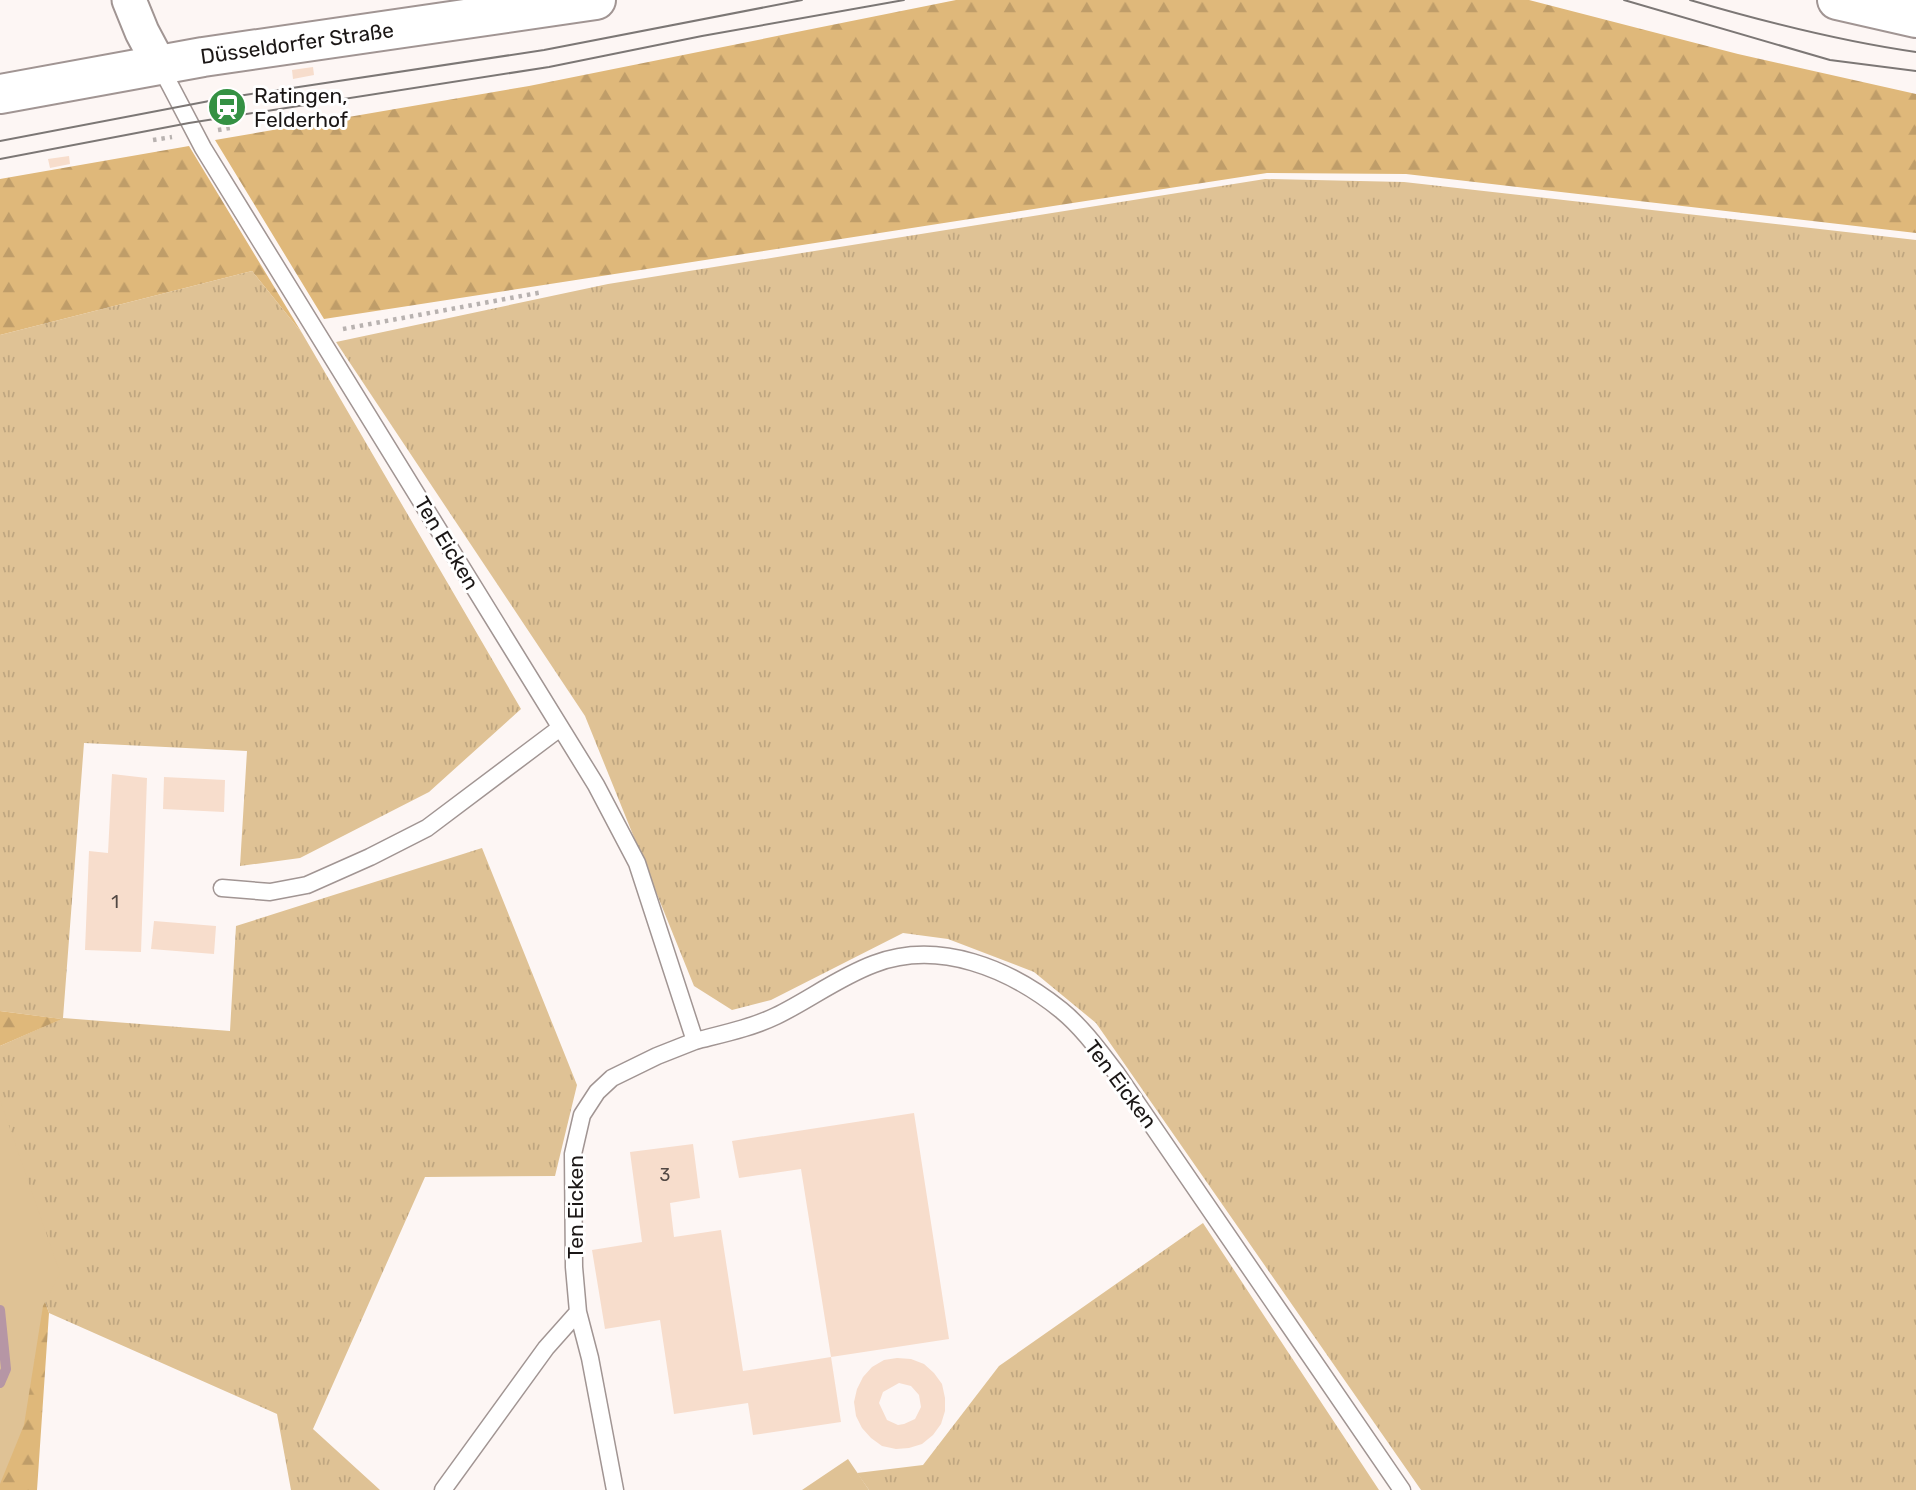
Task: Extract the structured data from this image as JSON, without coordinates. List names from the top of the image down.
{
  "streets": {
    "main road": ["Düsseldorfer Straße"],
    "lane": ["Ten Eicken"]
  },
  "crossings": [
    ["Düsseldorfer Straße", "Ten Eicken"]
  ],
  "places": {
    "station": ["Ratingen, Felderhof"]
  },
  "house_numbers": ["1", "3"]
}
